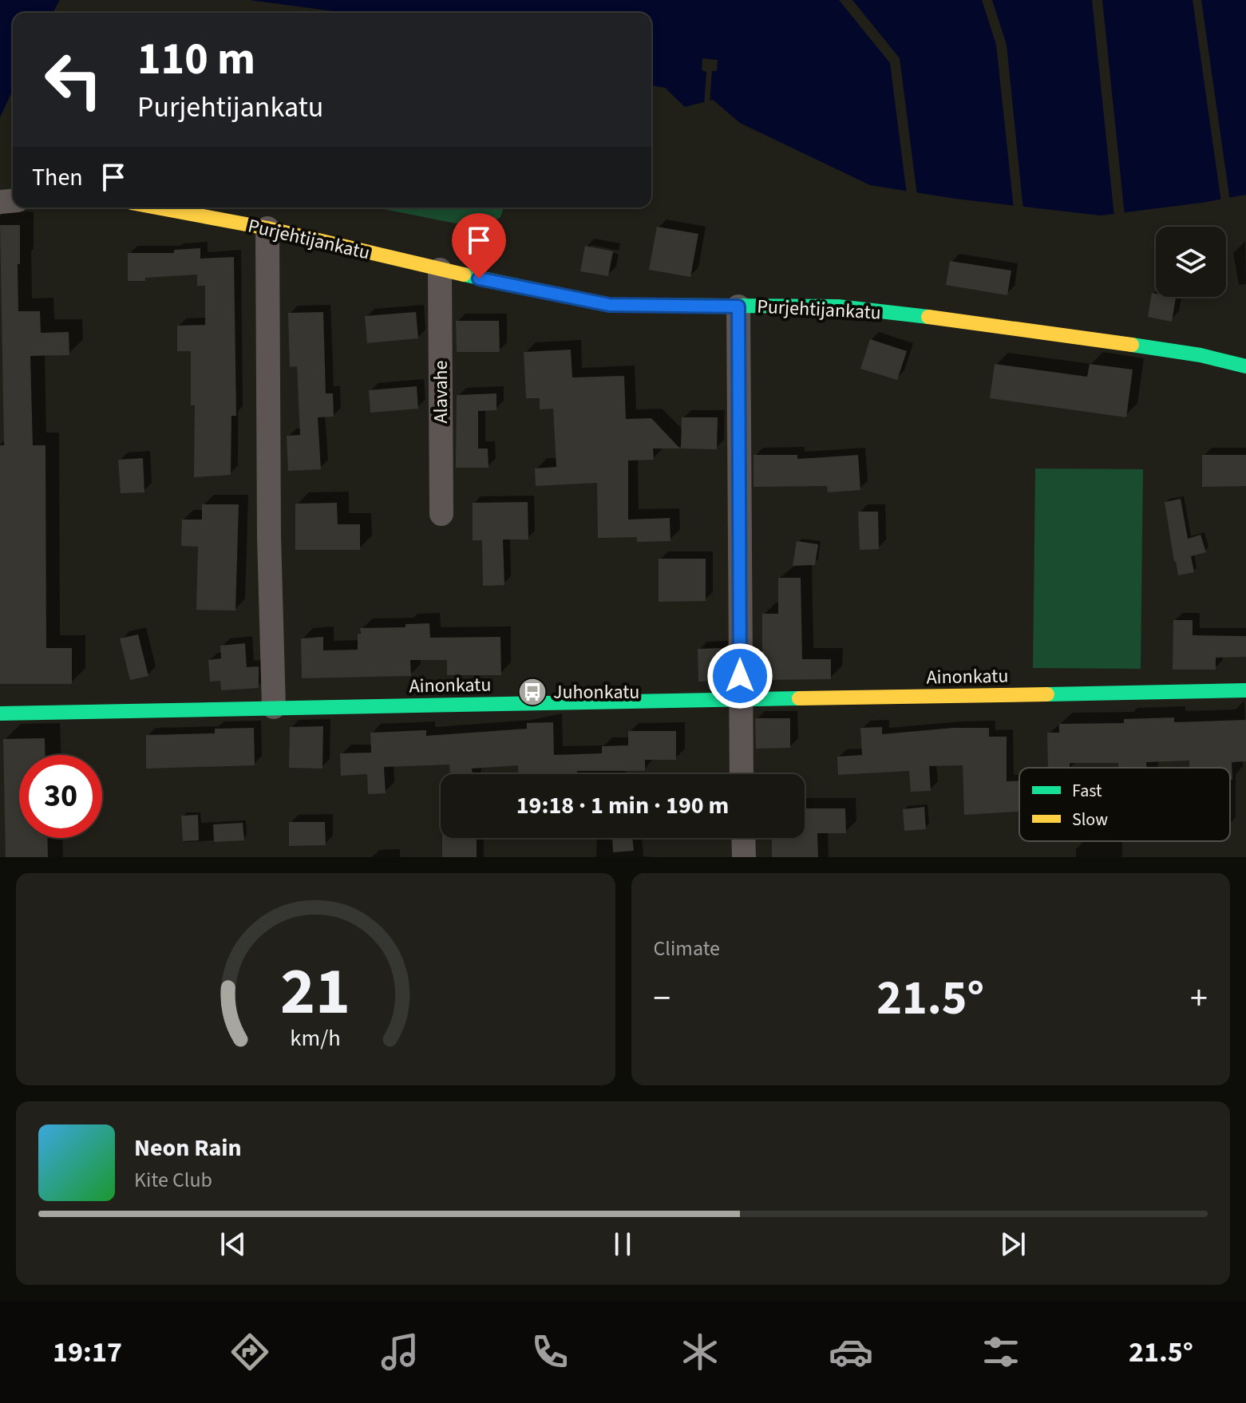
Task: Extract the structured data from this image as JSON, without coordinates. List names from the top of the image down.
{
  "streets": {
    "street": ["Purjehtijankatu", "Alavahe", "Ainonkatu"]
  },
  "crossings": [
    ["Purjehtijankatu", "Alavahe"]
  ],
  "places": {
    "bus stop": ["Juhonkatu"]
  },
  "legend": ["Fast", "Slow"],
  "page": {
    "turn": ["110 m", "Purjehtijankatu"],
    "then": "Then",
    "limit": "30",
    "trip": "19:18 · 1 min · 190 m",
    "tile": "Climate",
    "heat": ["−", "21.5°", "+"],
    "song": ["Neon Rain", "Kite Club"],
    "tabs": ["19:17", "21.5°"],
    "gauge": ["21", "km/h"]
  }
}
